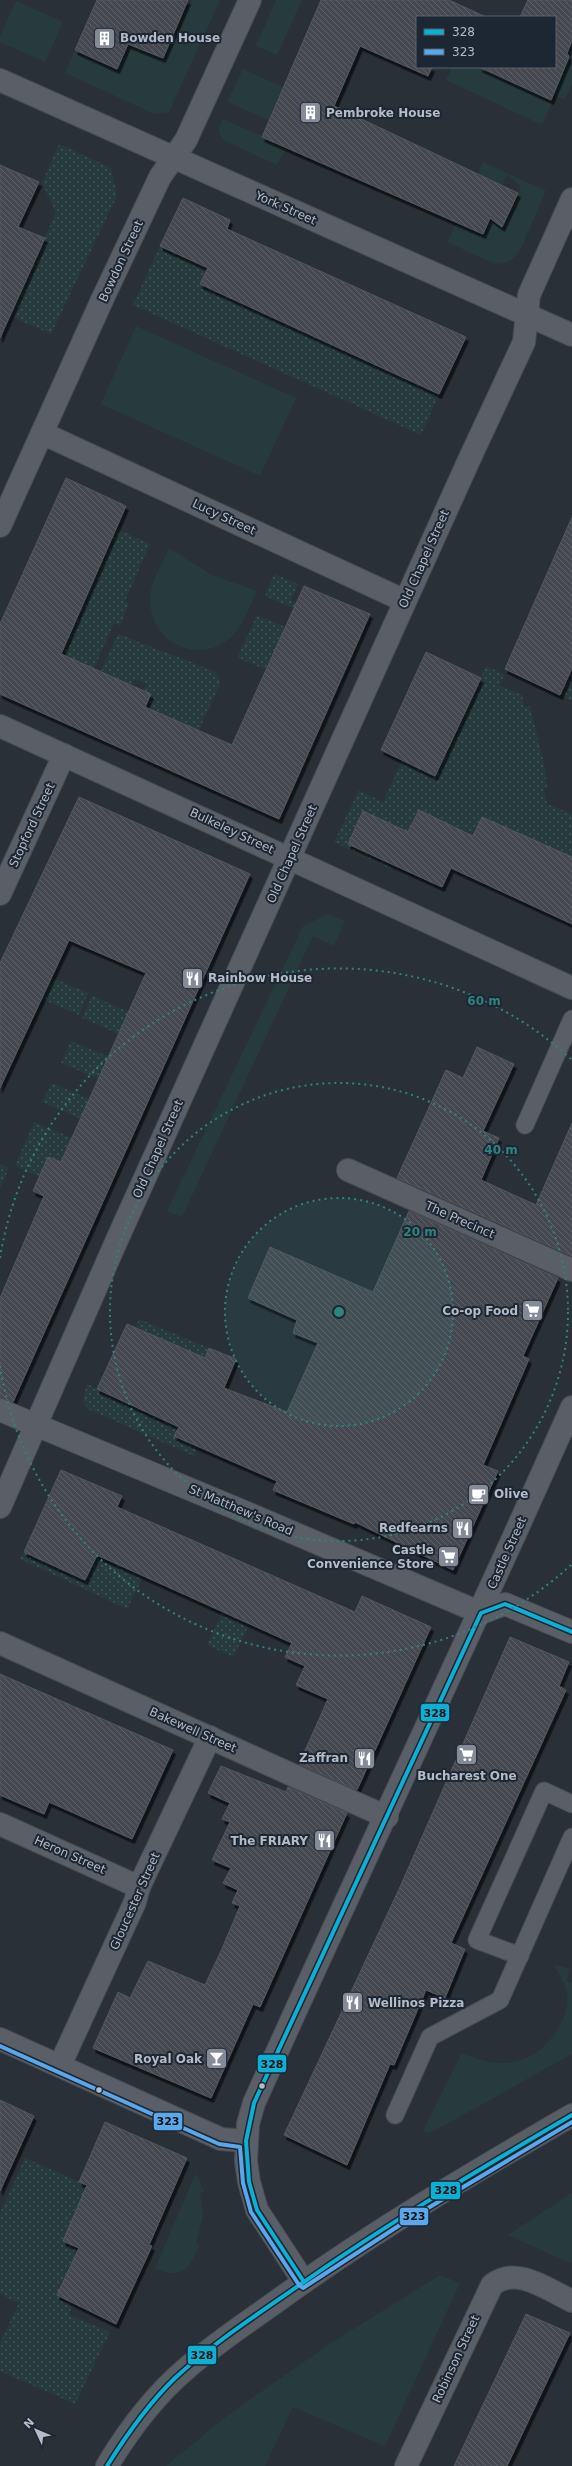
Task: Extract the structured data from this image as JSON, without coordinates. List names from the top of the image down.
{
  "streets": {
    "street": [
      "York Street",
      "Bowdon Street",
      "Lucy Street",
      "Old Chapel Street",
      "Stopford Street",
      "Bulkeley Street",
      "The Precinct",
      "St Matthew's Road",
      "Castle Street",
      "Bakewell Street",
      "Heron Street",
      "Gloucester Street",
      "Robinson Street"
    ]
  },
  "crossings": [
    ["York Street", "Bowdon Street"],
    ["York Street", "Old Chapel Street"],
    ["Bowdon Street", "Lucy Street"],
    ["Lucy Street", "Old Chapel Street"],
    ["Old Chapel Street", "Bulkeley Street"],
    ["Old Chapel Street", "St Matthew's Road"],
    ["Stopford Street", "Bulkeley Street"],
    ["St Matthew's Road", "Castle Street"],
    ["Castle Street", "Bakewell Street"],
    ["Bakewell Street", "Gloucester Street"],
    ["Heron Street", "Gloucester Street"]
  ],
  "places": {
    "building": ["Bowden House", "Pembroke House"],
    "restaurant": [
      "Rainbow House",
      "Redfearns",
      "Zaffran",
      "The FRIARY",
      "Wellinos Pizza"
    ],
    "supermarket": ["Co-op Food", "Castle Convenience Store", "Bucharest One"],
    "cafe": ["Olive"],
    "bar": ["Royal Oak"]
  },
  "lines": ["transit line 328", "transit line 323"],
  "legend": ["328", "323"],
  "north": "top left",
  "rings": ["60 m", "40 m", "20 m"]
}
